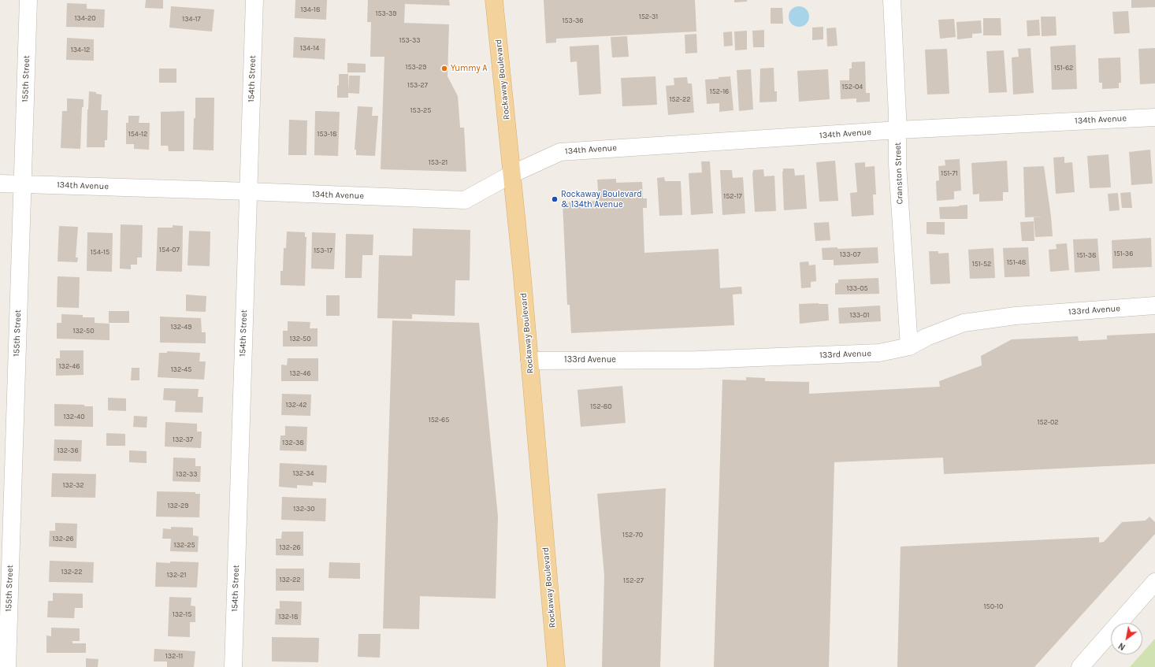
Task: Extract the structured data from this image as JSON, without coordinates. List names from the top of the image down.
{
  "streets": {
    "main road": ["Rockaway Boulevard"],
    "street": [
      "155th Street",
      "154th Street",
      "134th Avenue",
      "Cranston Street",
      "133rd Avenue"
    ]
  },
  "crossings": [
    ["155th Street", "134th Avenue"],
    ["154th Street", "134th Avenue"],
    ["Rockaway Boulevard", "134th Avenue"],
    ["Rockaway Boulevard", "133rd Avenue"],
    ["134th Avenue", "Cranston Street"],
    ["Cranston Street", "133rd Avenue"]
  ],
  "places": ["Yummy A", "Rockaway Boulevard & 134th Avenue"],
  "house_numbers": [
    "134-18",
    "153-39",
    "152-31",
    "134-20",
    "134-17",
    "153-36",
    "153-33",
    "134-14",
    "134-12",
    "153-29",
    "151-62",
    "153-27",
    "152-04",
    "152-16",
    "152-22",
    "153-25",
    "154-12",
    "153-18",
    "153-21",
    "151-71",
    "152-17",
    "154-07",
    "153-17",
    "154-15",
    "151-36",
    "133-07",
    "151-38",
    "151-48",
    "151-52",
    "133-05",
    "133-01",
    "132-49",
    "132-50",
    "132-50",
    "132-46",
    "132-45",
    "132-46",
    "132-42",
    "152-80",
    "132-40",
    "152-65",
    "152-02",
    "132-37",
    "132-38",
    "132-36",
    "132-34",
    "132-33",
    "132-32",
    "132-29",
    "132-30",
    "152-70",
    "132-26",
    "132-25",
    "132-26",
    "132-22",
    "132-21",
    "132-22",
    "152-27",
    "150-10",
    "132-15",
    "132-18",
    "132-11"
  ],
  "north": "bottom left"
}
